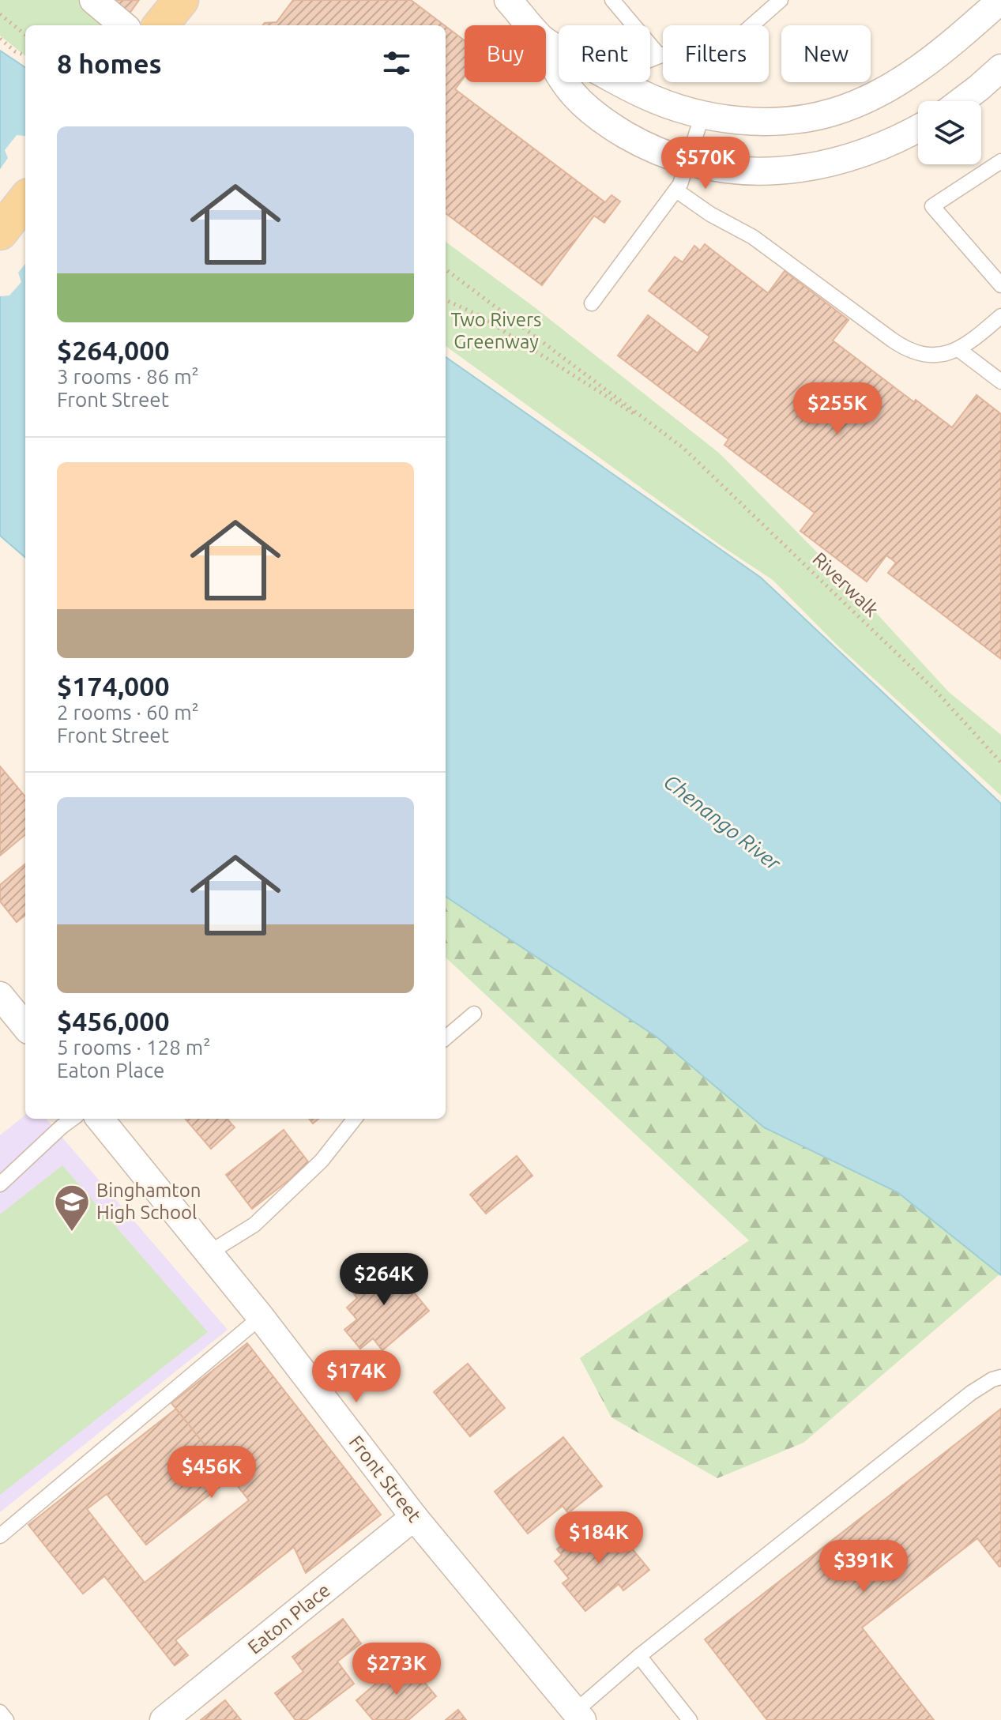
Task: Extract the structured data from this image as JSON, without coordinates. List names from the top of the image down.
{
  "streets": {
    "street": ["Front Street", "Eaton Place"],
    "path": ["Riverwalk"]
  },
  "crossings": [
    ["Front Street", "Eaton Place"]
  ],
  "water": ["Chenango River"],
  "parks": ["Two Rivers Greenway"],
  "places": {
    "school or university": ["Binghamton High School"]
  },
  "page": {
    "chip": [
      "Buy",
      "Rent",
      "Filters",
      "New"
    ],
    "heading": "8 homes",
    "list": [
      {
        "name": "$264,000",
        "note": "3 rooms · 86 m² · Front Street"
      },
      {
        "name": "$174,000",
        "note": "2 rooms · 60 m² · Front Street"
      },
      {
        "name": "$456,000",
        "note": "5 rooms · 128 m² · Eaton Place"
      }
    ],
    "price": [
      "$570K",
      "$255K",
      "$264K",
      "$174K",
      "$456K",
      "$184K",
      "$391K",
      "$273K"
    ]
  }
}
